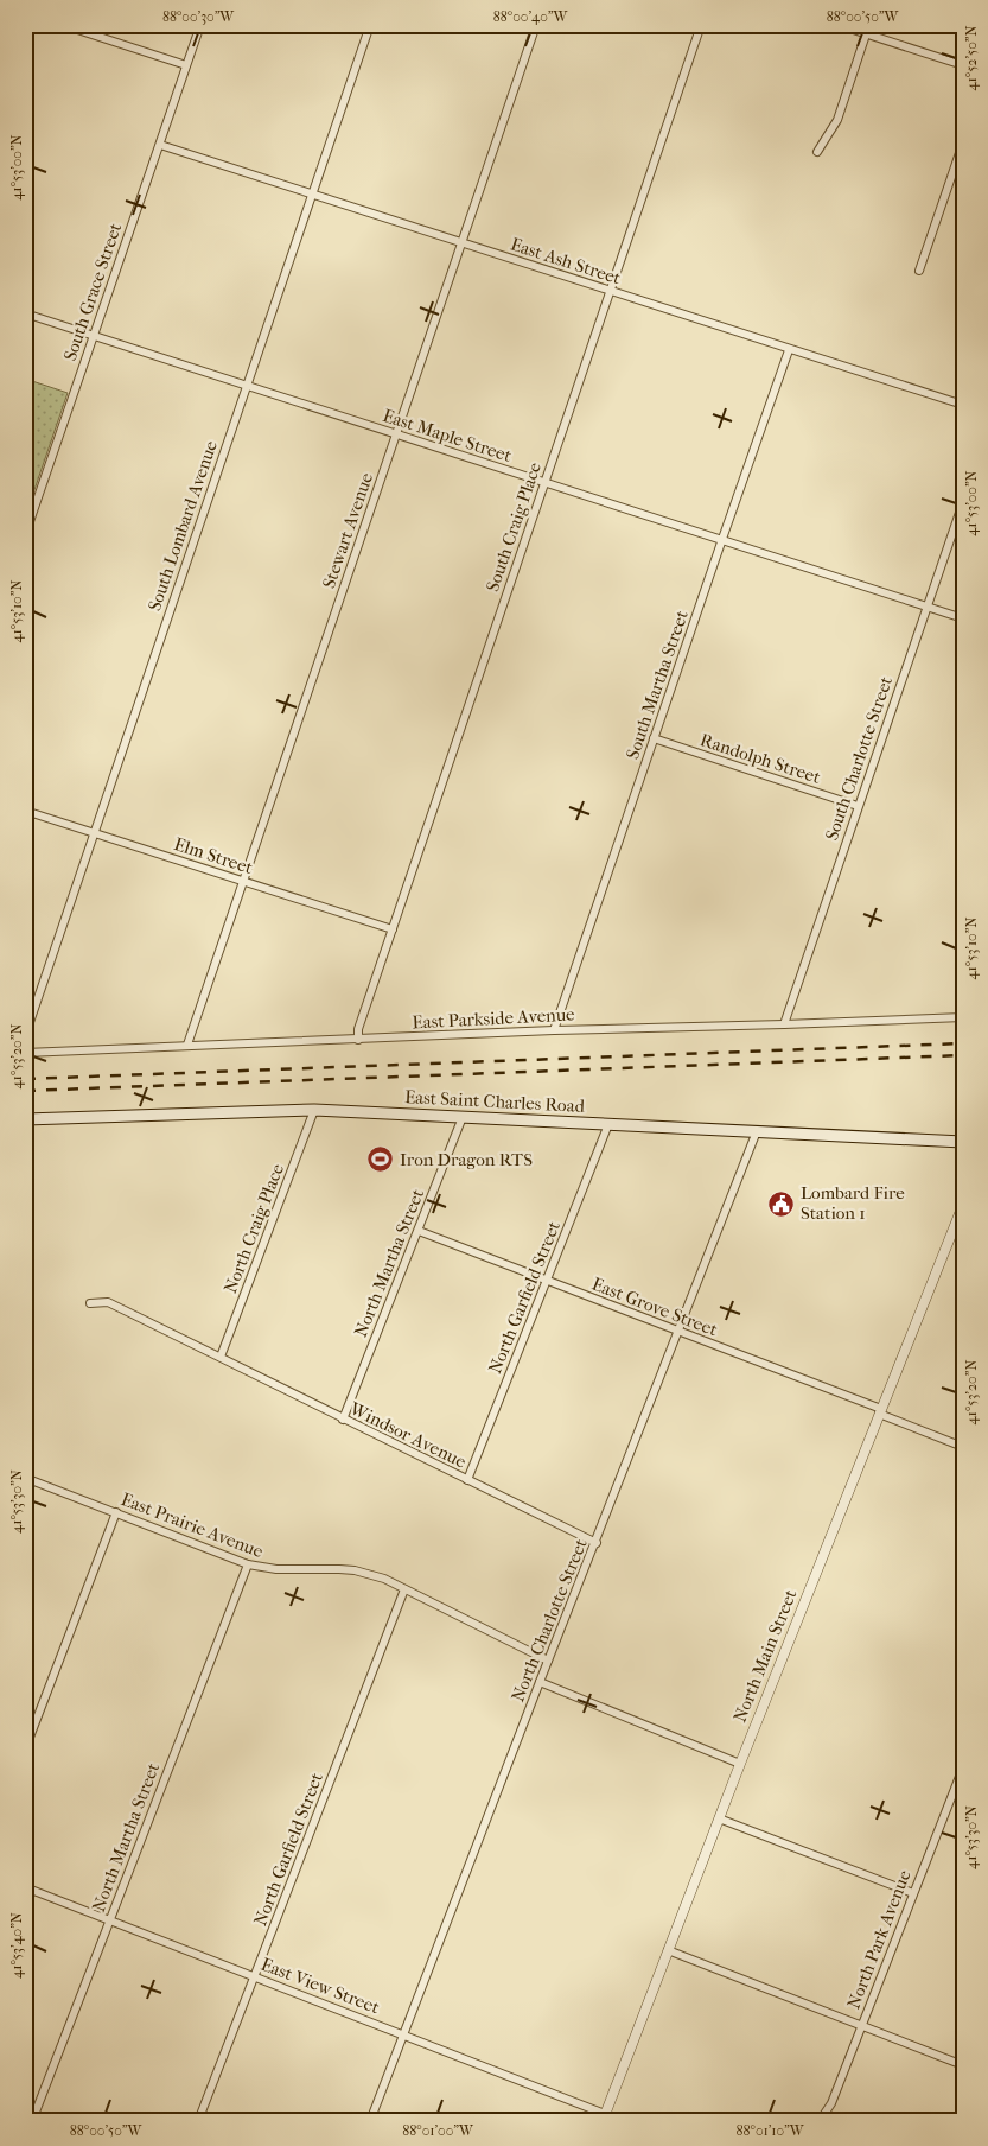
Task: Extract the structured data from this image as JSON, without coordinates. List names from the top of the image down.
{
  "streets": {
    "main road": ["East Saint Charles Road"],
    "street": [
      "East Ash Street",
      "South Grace Street",
      "East Maple Street",
      "South Lombard Avenue",
      "South Craig Place",
      "Stewart Avenue",
      "South Martha Street",
      "Randolph Street",
      "South Charlotte Street",
      "Elm Street",
      "East Parkside Avenue",
      "North Craig Place",
      "North Martha Street",
      "North Garfield Street",
      "East Grove Street",
      "Windsor Avenue",
      "East Prairie Avenue",
      "North Charlotte Street",
      "North Main Street",
      "North Park Avenue",
      "East View Street"
    ]
  },
  "crossings": [
    ["East Ash Street", "South Grace Street"],
    ["East Ash Street", "South Lombard Avenue"],
    ["East Ash Street", "South Craig Place"],
    ["East Ash Street", "Stewart Avenue"],
    ["East Ash Street", "South Martha Street"],
    ["South Grace Street", "East Maple Street"],
    ["East Maple Street", "South Lombard Avenue"],
    ["East Maple Street", "South Craig Place"],
    ["East Maple Street", "Stewart Avenue"],
    ["East Maple Street", "South Martha Street"],
    ["East Maple Street", "South Charlotte Street"],
    ["South Lombard Avenue", "Elm Street"],
    ["South Craig Place", "Elm Street"],
    ["South Craig Place", "East Parkside Avenue"],
    ["Stewart Avenue", "Elm Street"],
    ["Stewart Avenue", "East Parkside Avenue"],
    ["South Martha Street", "Randolph Street"],
    ["South Martha Street", "East Parkside Avenue"],
    ["Randolph Street", "South Charlotte Street"],
    ["South Charlotte Street", "East Parkside Avenue"],
    ["East Saint Charles Road", "North Craig Place"],
    ["East Saint Charles Road", "North Martha Street"],
    ["East Saint Charles Road", "North Garfield Street"],
    ["East Saint Charles Road", "North Charlotte Street"],
    ["North Craig Place", "Windsor Avenue"],
    ["North Martha Street", "East Grove Street"],
    ["North Martha Street", "Windsor Avenue"],
    ["North Martha Street", "East Prairie Avenue"],
    ["North Martha Street", "East View Street"],
    ["North Garfield Street", "East Grove Street"],
    ["North Garfield Street", "Windsor Avenue"],
    ["North Garfield Street", "East Prairie Avenue"],
    ["North Garfield Street", "East View Street"],
    ["East Grove Street", "North Charlotte Street"],
    ["East Grove Street", "North Main Street"],
    ["Windsor Avenue", "North Charlotte Street"],
    ["East Prairie Avenue", "North Charlotte Street"],
    ["North Charlotte Street", "East View Street"],
    ["North Main Street", "East View Street"]
  ],
  "places": {
    "sports": ["Iron Dragon RTS"],
    "public building": ["Lombard Fire Station 1"]
  },
  "coordinates": [
    "88°00'30\"W",
    "88°00'40\"W",
    "88°00'50\"W",
    "41°52'50\"N",
    "41°53'00\"N",
    "41°53'10\"N",
    "41°53'20\"N",
    "41°53'30\"N",
    "41°53'40\"N",
    "88°01'00\"W",
    "88°01'10\"W"
  ]
}
